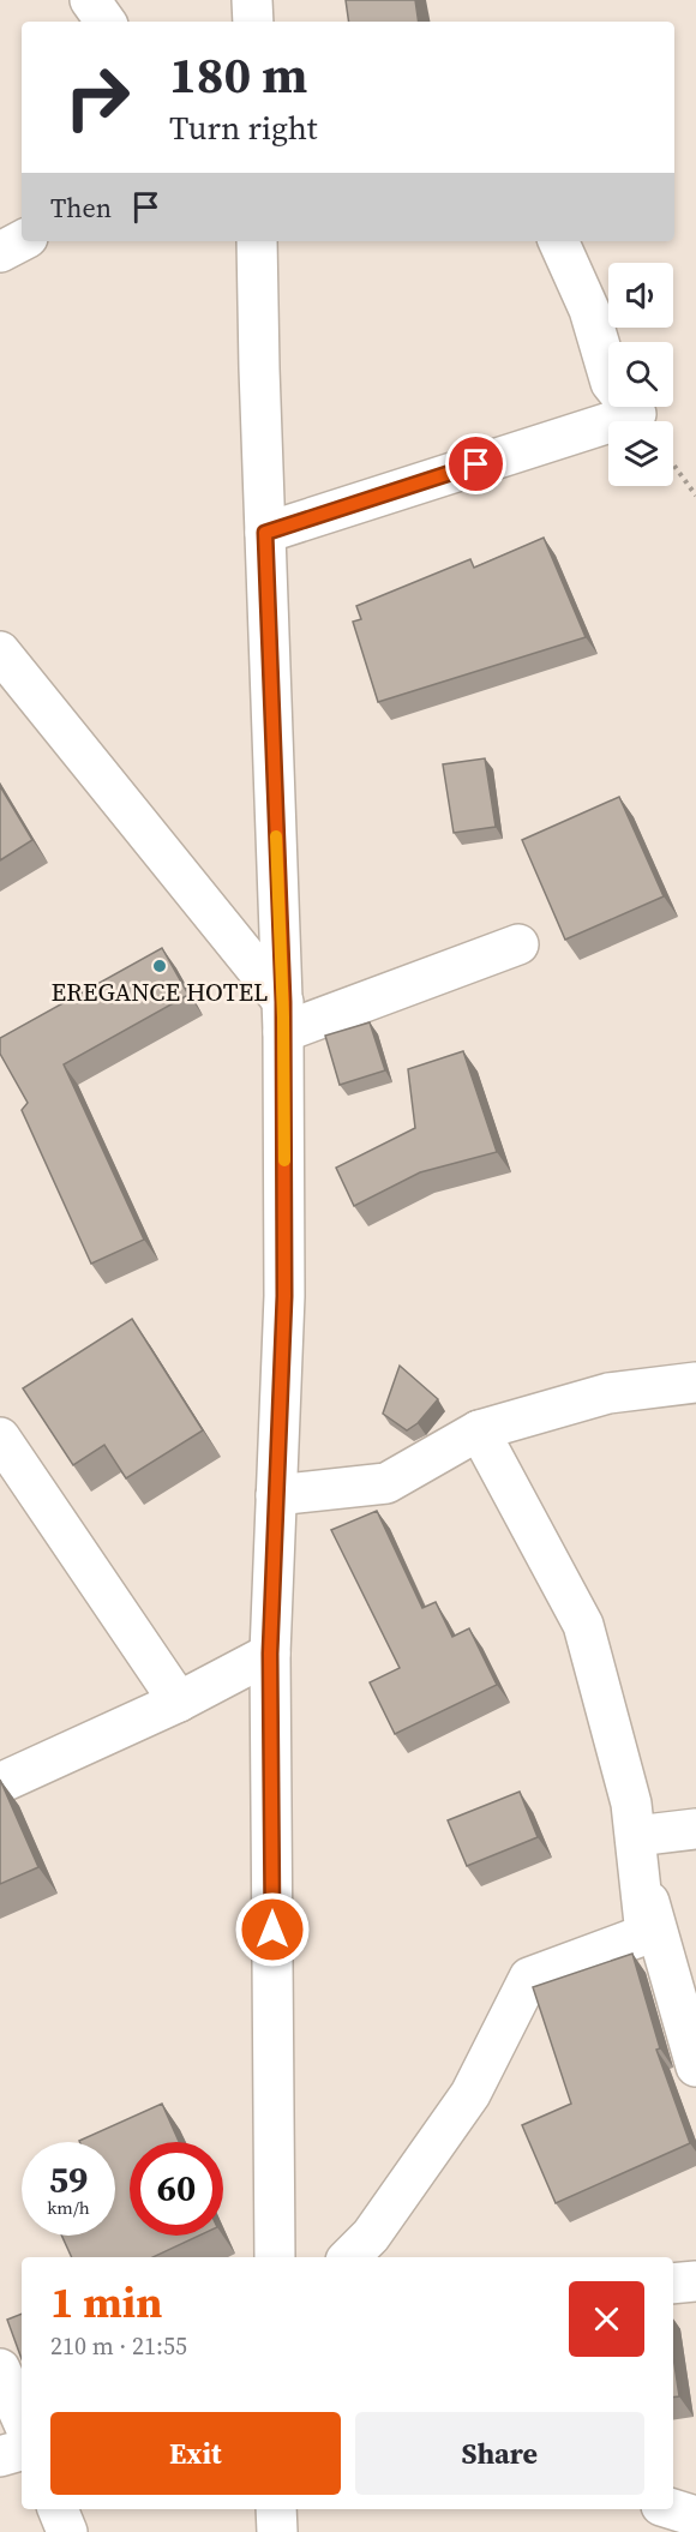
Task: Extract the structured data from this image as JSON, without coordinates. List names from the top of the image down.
{
  "places": ["EREGANCE HOTEL"],
  "page": {
    "turn": ["180 m", "Turn right"],
    "then": "Then",
    "speed": "59 km/h",
    "limit": "60",
    "heading": ["1 min", "210 m · 21:55"],
    "buttons": ["Exit", "Share"]
  }
}
